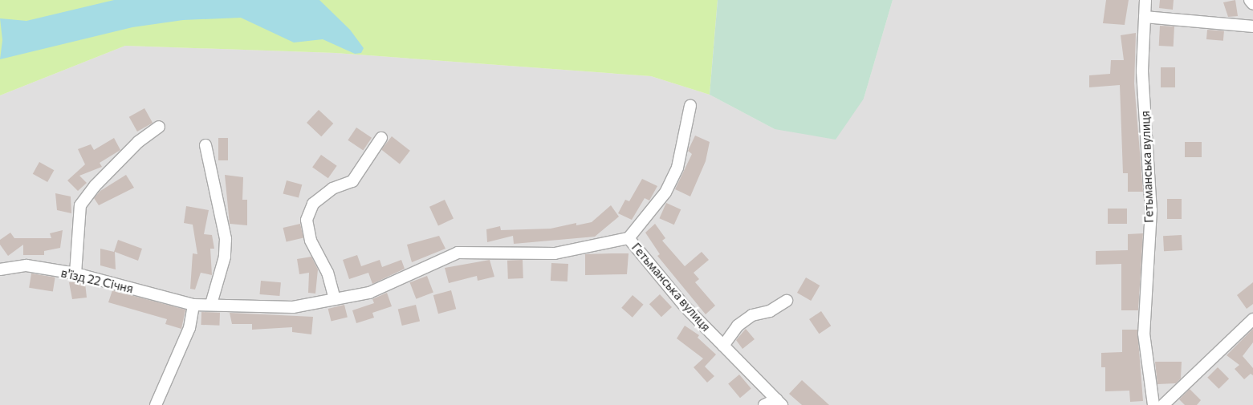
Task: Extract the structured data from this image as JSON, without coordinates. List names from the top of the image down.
{
  "streets": {
    "street": ["Гетьманська вулиця", "в'їзд 22 Січня"]
  },
  "crossings": [
    ["Гетьманська вулиця", "в'їзд 22 Січня"]
  ]
}
